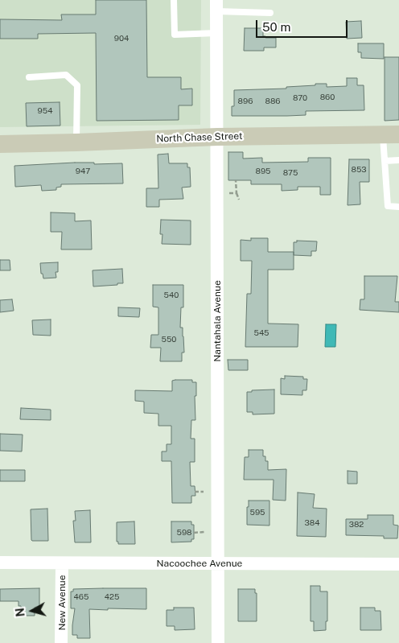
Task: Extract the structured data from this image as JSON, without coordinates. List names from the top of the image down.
{
  "streets": {
    "main road": ["North Chase Street"],
    "street": ["Nantahala Avenue", "Nacoochee Avenue", "New Avenue"]
  },
  "crossings": [
    ["North Chase Street", "Nantahala Avenue"],
    ["Nantahala Avenue", "Nacoochee Avenue"],
    ["Nacoochee Avenue", "New Avenue"]
  ],
  "house_numbers": [
    "904",
    "860",
    "870",
    "896",
    "886",
    "954",
    "853",
    "947",
    "895",
    "875",
    "540",
    "545",
    "550",
    "595",
    "384",
    "382",
    "598",
    "465",
    "425"
  ],
  "scale_bar": "50 m",
  "north": "left"
}
